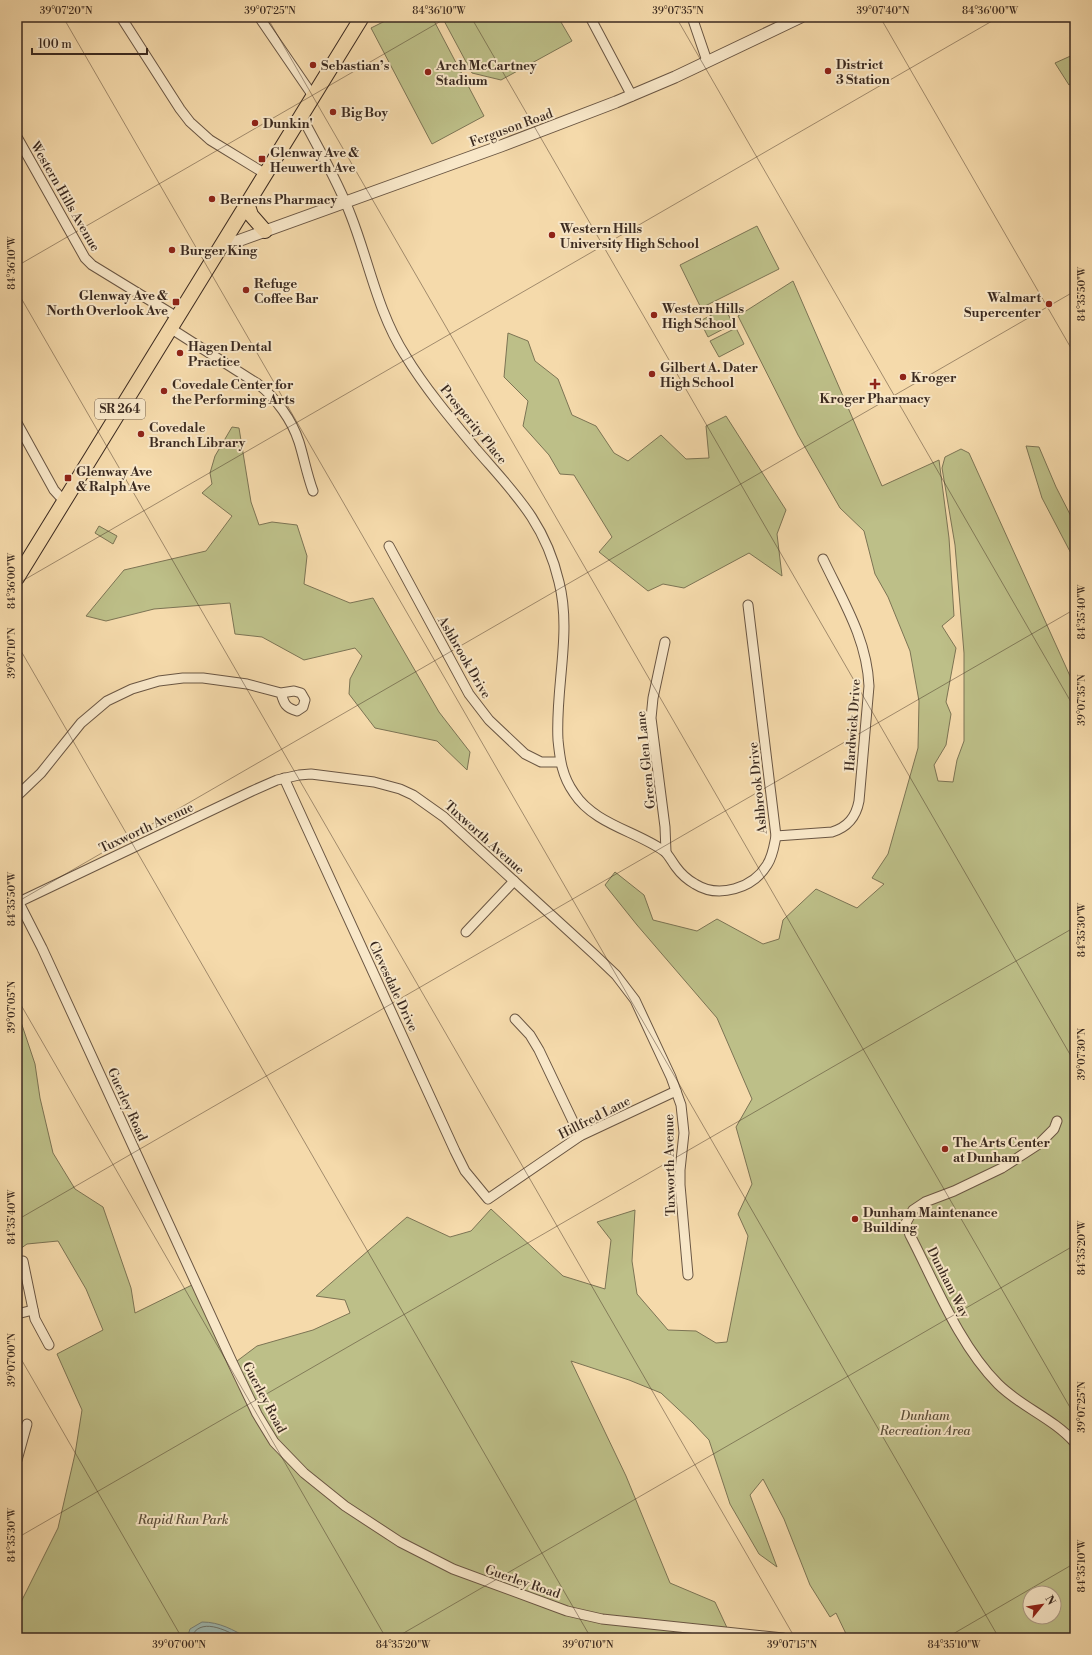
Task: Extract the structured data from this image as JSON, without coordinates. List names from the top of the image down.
{
  "streets": {
    "main road": ["SR 264"],
    "street": [
      "Ferguson Road",
      "Western Hills Avenue",
      "Prosperity Place",
      "Ashbrook Drive",
      "Hardwick Drive",
      "Green Glen Lane",
      "Tuxworth Avenue",
      "Clevesdale Drive",
      "Guerley Road",
      "Hillfred Lane",
      "Dunham Way"
    ]
  },
  "crossings": [
    ["Ferguson Road", "SR 264"],
    ["Ferguson Road", "Prosperity Place"],
    ["Western Hills Avenue", "SR 264"],
    ["SR 264", "Prosperity Place"],
    ["Prosperity Place", "Ashbrook Drive"],
    ["Ashbrook Drive", "Hardwick Drive"],
    ["Ashbrook Drive", "Green Glen Lane"],
    ["Tuxworth Avenue", "Clevesdale Drive"],
    ["Tuxworth Avenue", "Guerley Road"],
    ["Tuxworth Avenue", "Hillfred Lane"],
    ["Clevesdale Drive", "Hillfred Lane"]
  ],
  "parks": ["Dunham Recreation Area", "Rapid Run Park"],
  "places": {
    "other": [
      "Sebastian’s",
      "District 3 Station",
      "Arch McCartney Stadium",
      "Big Boy",
      "Dunkin'",
      "Bernens Pharmacy",
      "Western Hills University High School",
      "Burger King",
      "Refuge Coffee Bar",
      "Walmart Supercenter",
      "Western Hills High School",
      "Hagen Dental Practice",
      "Gilbert A. Dater High School",
      "Kroger",
      "Covedale Center for the Performing Arts",
      "Covedale Branch Library",
      "The Arts Center at Dunham",
      "Dunham Maintenance Building"
    ],
    "transit": ["Glenway Ave & Heuwerth Ave", "Glenway Ave & North Overlook Ave", "Glenway Ave & Ralph Ave"],
    "health": ["Kroger Pharmacy"]
  },
  "scale_bar": "100 m",
  "north": "top right",
  "coordinates": [
    "39°07'20\"N",
    "39°07'25\"N",
    "84°36'10\"W",
    "39°07'35\"N",
    "39°07'40\"N",
    "84°36'00\"W",
    "84°35'50\"W",
    "84°35'40\"W",
    "39°07'10\"N",
    "84°35'30\"W",
    "39°07'05\"N",
    "39°07'30\"N",
    "84°35'20\"W",
    "39°07'00\"N",
    "84°35'10\"W",
    "39°07'15\"N"
  ]
}
